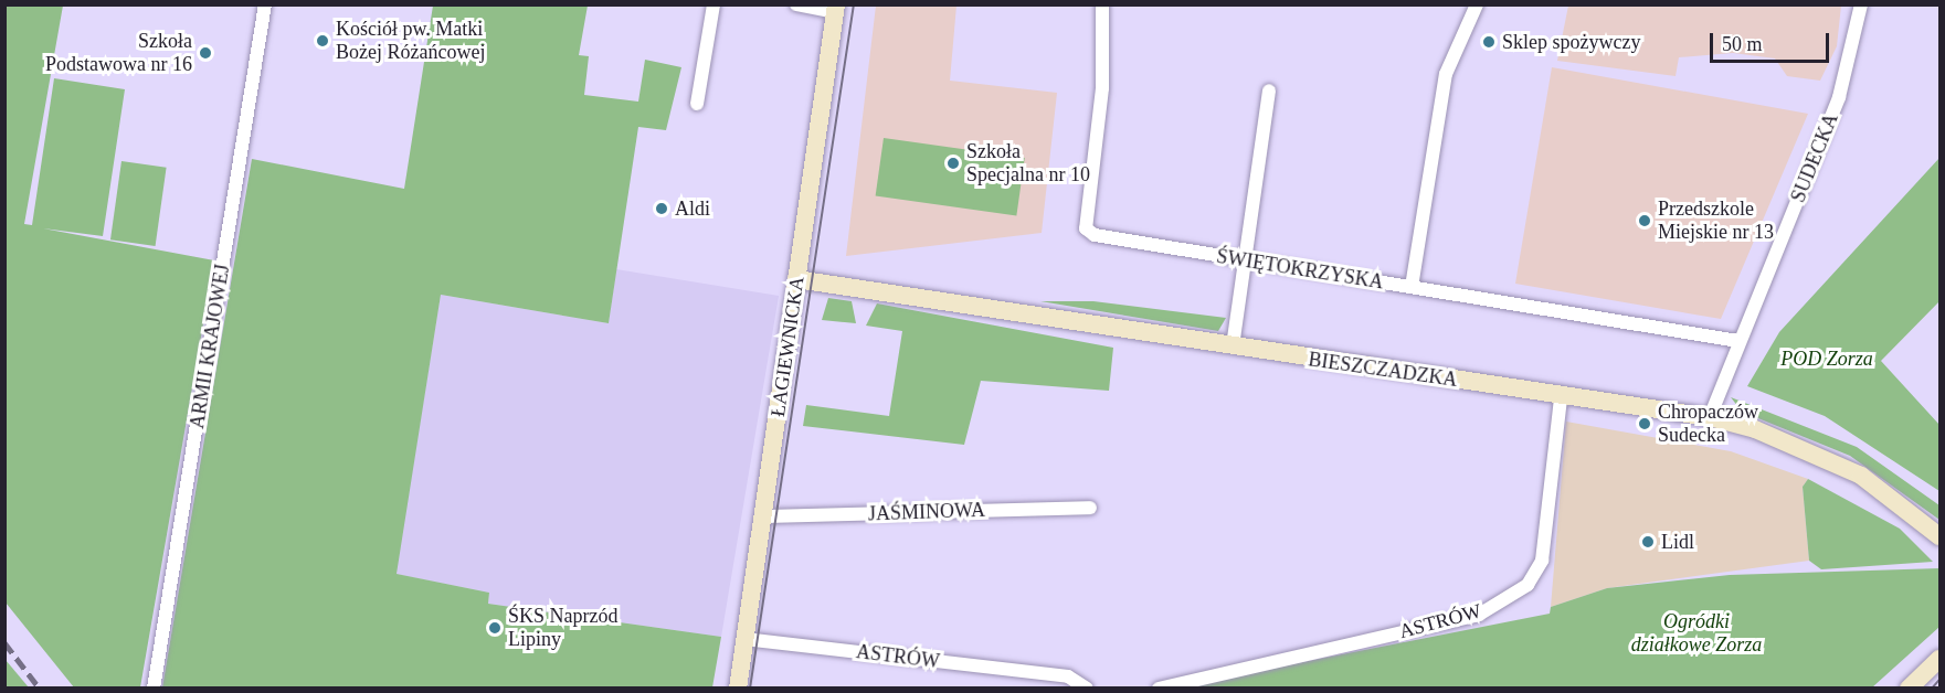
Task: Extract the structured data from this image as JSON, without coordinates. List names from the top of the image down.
{
  "streets": {
    "street": [
      "SUDECKA",
      "ŚWIĘTOKRZYSKA",
      "ARMII KRAJOWEJ",
      "ŁAGIEWNICKA",
      "BIESZCZADZKA",
      "JAŚMINOWA",
      "ASTRÓW"
    ]
  },
  "crossings": [
    ["SUDECKA", "ŚWIĘTOKRZYSKA"],
    ["SUDECKA", "BIESZCZADZKA"],
    ["ŁAGIEWNICKA", "BIESZCZADZKA"],
    ["ŁAGIEWNICKA", "JAŚMINOWA"],
    ["ŁAGIEWNICKA", "ASTRÓW"],
    ["BIESZCZADZKA", "ASTRÓW"]
  ],
  "parks": ["POD Zorza", "Ogródki działkowe Zorza"],
  "places": [
    "Kościół pw. Matki Bożej Różańcowej",
    "Sklep spożywczy",
    "Szkoła Podstawowa nr 16",
    "Szkoła Specjalna nr 10",
    "Aldi",
    "Przedszkole Miejskie nr 13",
    "Chropaczów Sudecka",
    "Lidl",
    "ŚKS Naprzód Lipiny"
  ],
  "scale_bar": "50 m"
}
